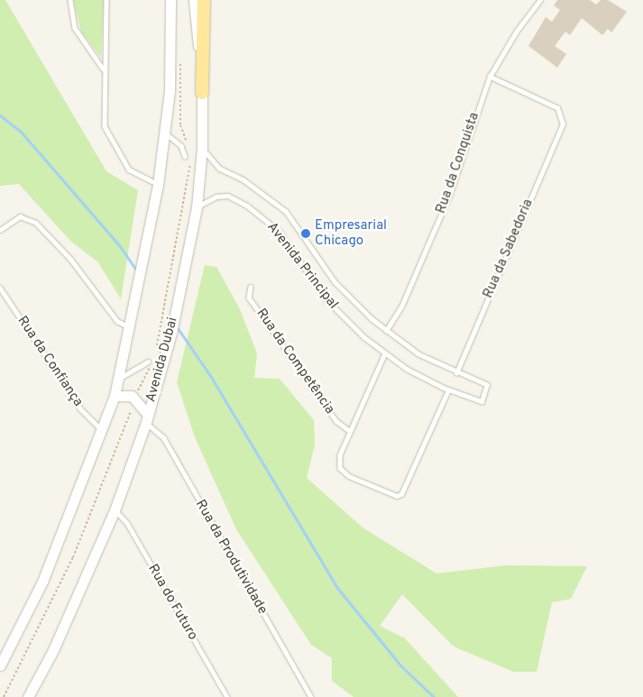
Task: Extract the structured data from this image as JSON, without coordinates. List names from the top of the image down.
{
  "streets": {
    "street": ["Avenida Dubai"],
    "lane": [
      "Rua da Conquista",
      "Rua da Sabedoria",
      "Avenida Principal",
      "Rua da Confiança",
      "Rua da Competência",
      "Rua da Produtividade",
      "Rua do Futuro"
    ]
  },
  "crossings": [
    ["Rua da Conquista", "Rua da Sabedoria"],
    ["Rua da Conquista", "Avenida Principal"],
    ["Rua da Sabedoria", "Avenida Principal"],
    ["Avenida Principal", "Avenida Dubai"],
    ["Avenida Dubai", "Rua da Produtividade"],
    ["Avenida Dubai", "Rua do Futuro"]
  ],
  "places": ["Empresarial Chicago"]
}
